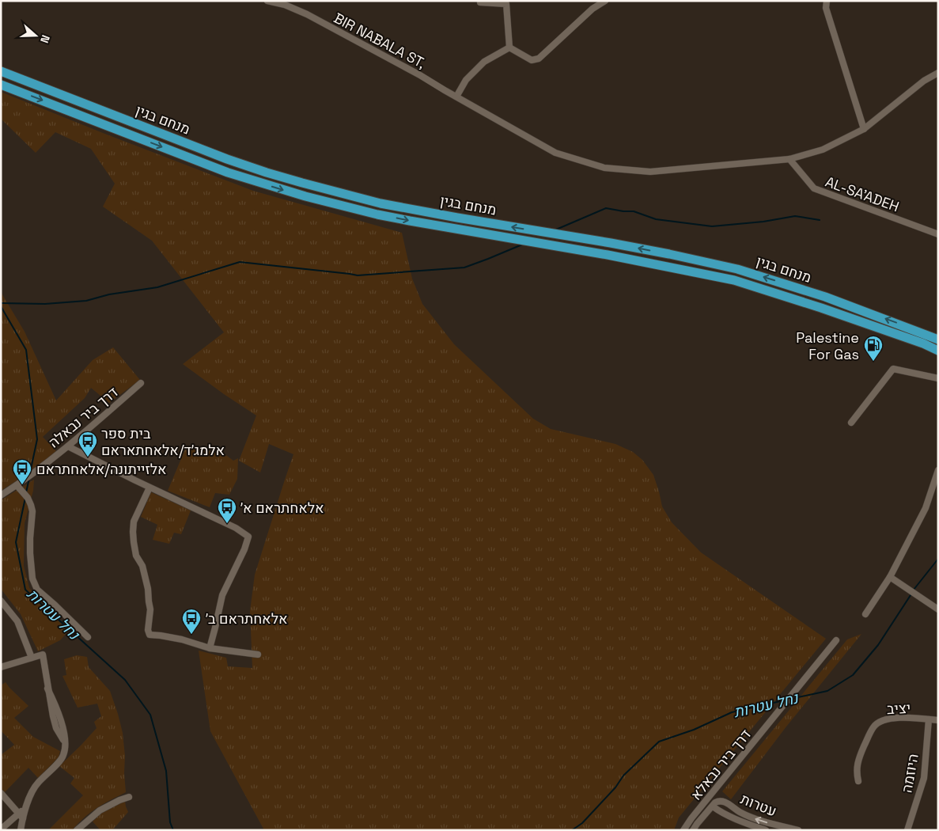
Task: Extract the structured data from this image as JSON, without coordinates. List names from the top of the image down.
{
  "streets": {
    "highway": ["מנחם בגין"],
    "street": [
      "BIR NABALA ST,",
      "AL-SA'ADEH",
      "דרך ביר נבאלה",
      "יציב",
      "דרך ביר נבאלא",
      "היוזמה",
      "עטרות"
    ]
  },
  "crossings": [
    ["BIR NABALA ST,", "AL-SA'ADEH"],
    ["יציב", "היוזמה"]
  ],
  "water": ["נחל עטרות"],
  "places": {
    "fuel station": ["Palestine For Gas"],
    "bus stop": [
      "בית ספר אלמג׳ד/אלאחתאראם",
      "אלזייתונה/אלאחתראם",
      "אלאחתראם א׳",
      "אלאחתראם ב׳"
    ]
  },
  "north": "right"
}
